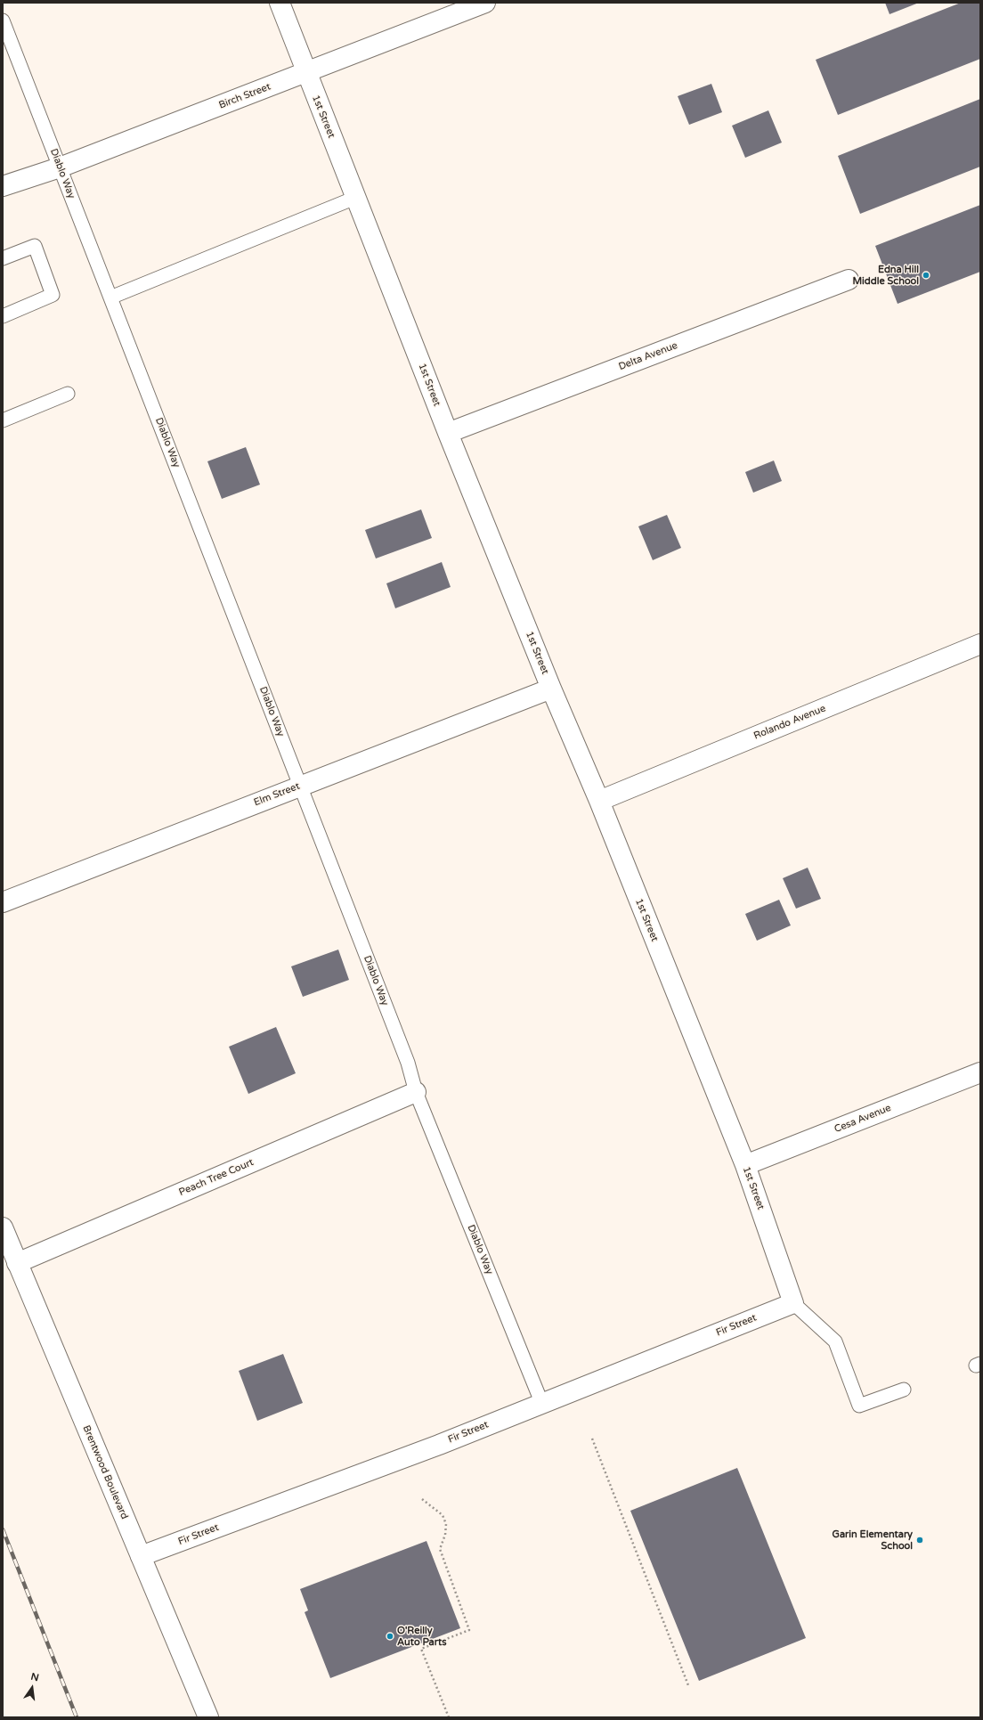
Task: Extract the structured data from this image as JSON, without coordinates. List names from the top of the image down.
{
  "streets": {
    "street": [
      "Birch Street",
      "1st Street",
      "Delta Avenue",
      "Rolando Avenue",
      "Elm Street",
      "Cesa Avenue",
      "Peach Tree Court",
      "Fir Street",
      "Brentwood Boulevard"
    ],
    "lane": ["Diablo Way"]
  },
  "crossings": [
    ["Birch Street", "1st Street"],
    ["Birch Street", "Diablo Way"],
    ["1st Street", "Delta Avenue"],
    ["1st Street", "Rolando Avenue"],
    ["1st Street", "Elm Street"],
    ["1st Street", "Cesa Avenue"],
    ["1st Street", "Fir Street"],
    ["Diablo Way", "Elm Street"],
    ["Diablo Way", "Peach Tree Court"],
    ["Diablo Way", "Fir Street"],
    ["Peach Tree Court", "Brentwood Boulevard"],
    ["Fir Street", "Brentwood Boulevard"]
  ],
  "places": ["Edna Hill Middle School", "Garin Elementary School", "O'Reilly Auto Parts"],
  "north": "top"
}
